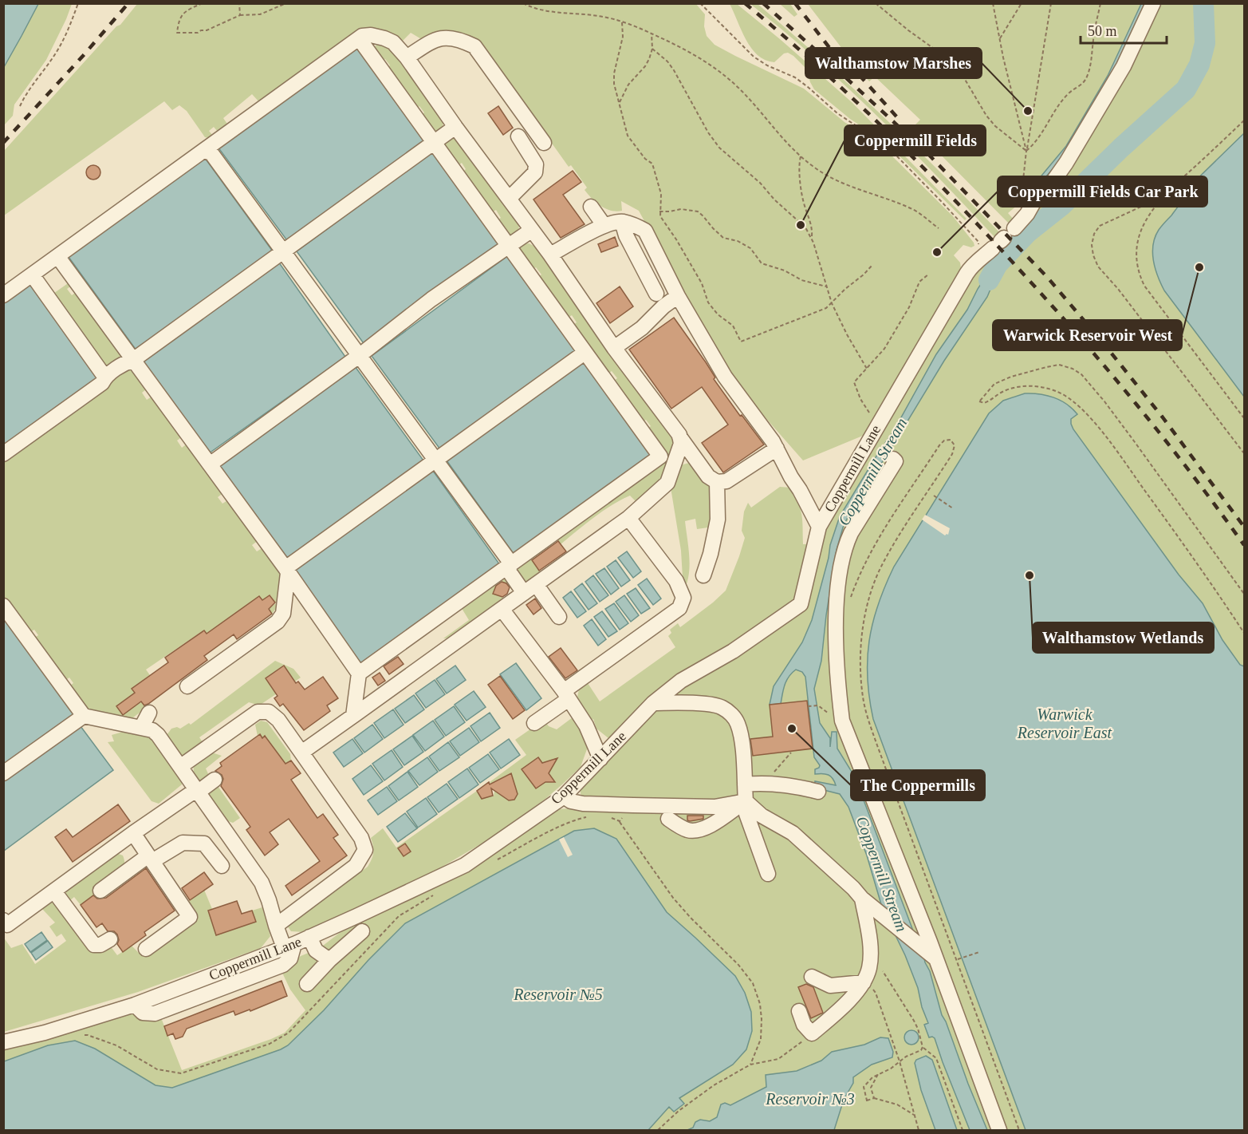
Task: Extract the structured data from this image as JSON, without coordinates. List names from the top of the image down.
{
  "streets": {
    "street": ["Coppermill Lane"]
  },
  "water": [
    "Coppermill Stream",
    "Warwick Reservoir East",
    "Reservoir №5",
    "Reservoir №3"
  ],
  "places": [
    "Walthamstow Marshes",
    "Coppermill Fields",
    "Coppermill Fields Car Park",
    "Warwick Reservoir West",
    "Walthamstow Wetlands",
    "The Coppermills"
  ],
  "scale_bar": "50 m"
}
